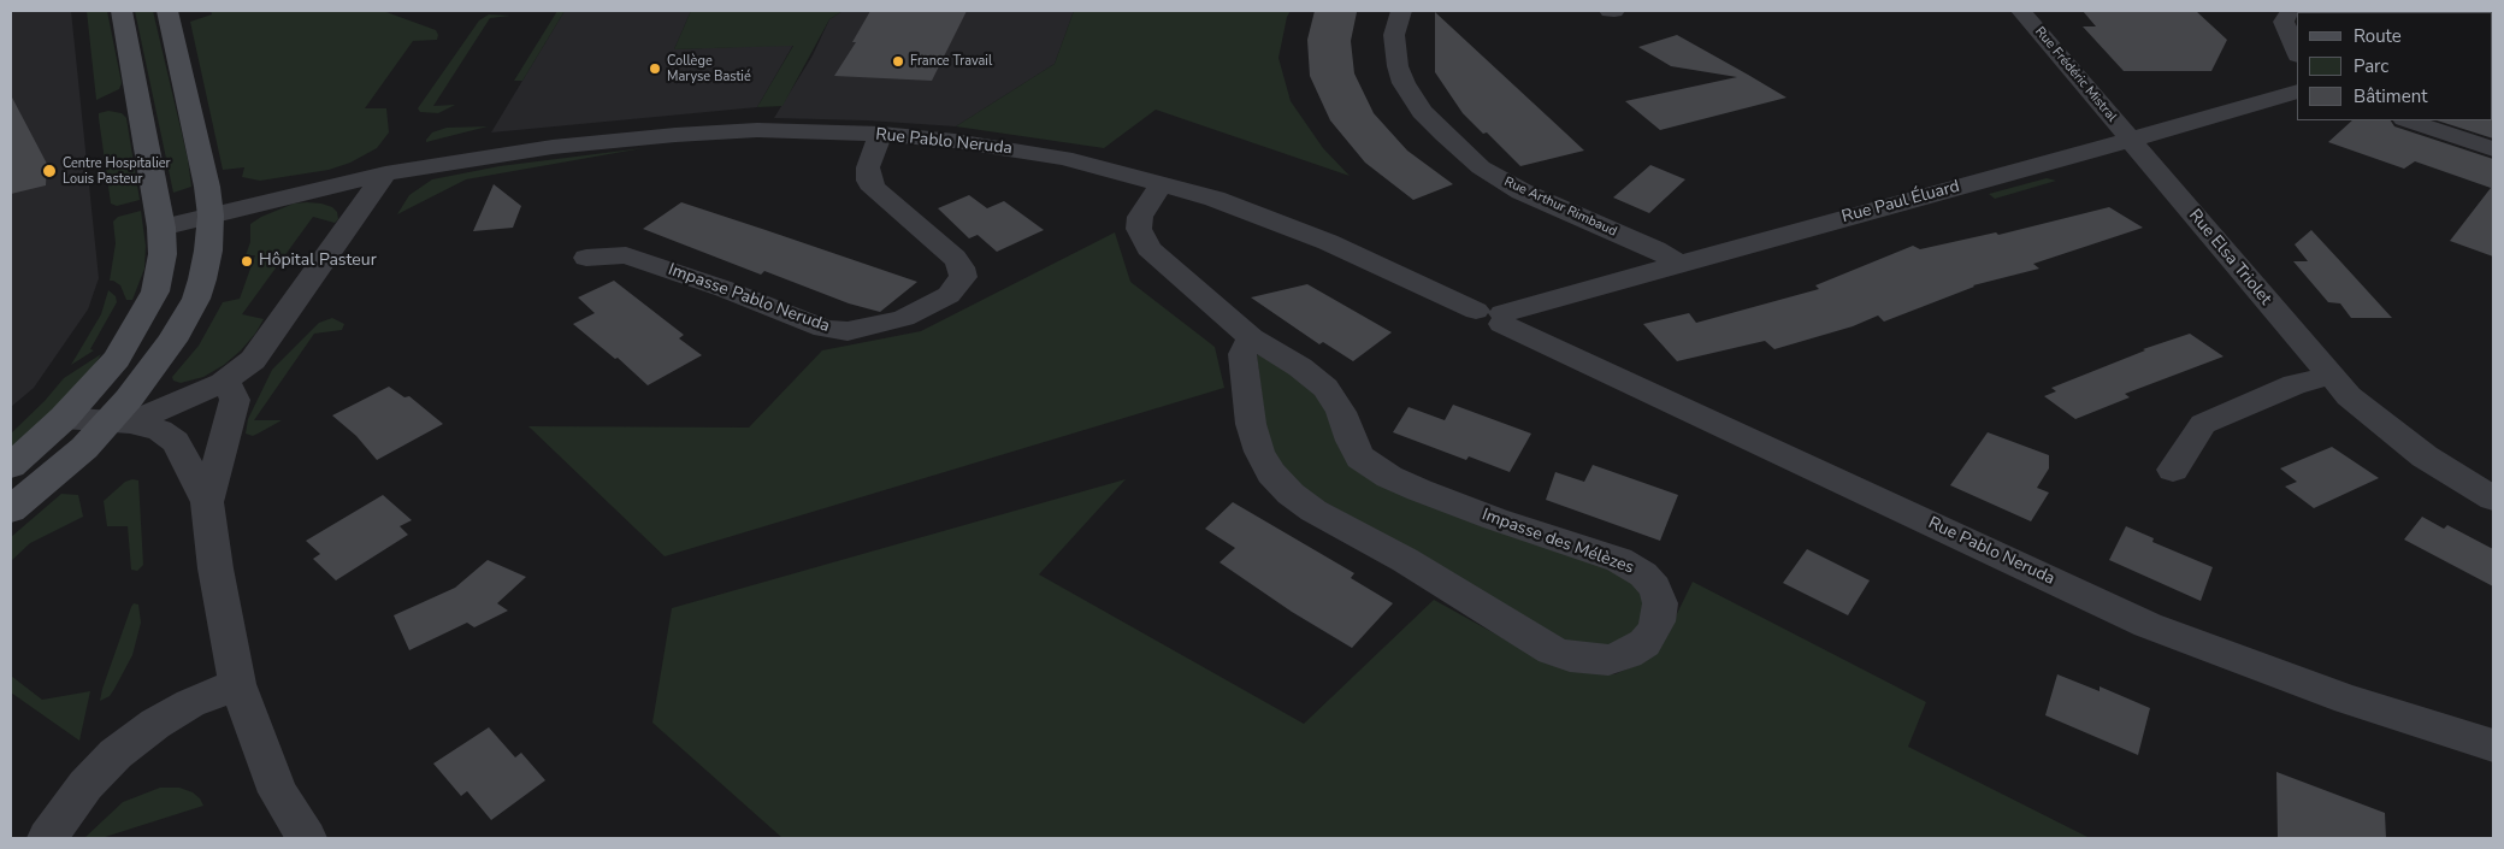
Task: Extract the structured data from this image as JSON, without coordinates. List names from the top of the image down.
{
  "streets": {
    "street": [
      "Rue Frédéric Mistral",
      "Rue Pablo Neruda",
      "Rue Paul Éluard",
      "Rue Arthur Rimbaud",
      "Rue Elsa Triolet",
      "Impasse Pablo Neruda",
      "Impasse des Mélèzes"
    ]
  },
  "crossings": [
    ["Rue Frédéric Mistral", "Rue Paul Éluard"],
    ["Rue Frédéric Mistral", "Rue Elsa Triolet"],
    ["Rue Pablo Neruda", "Rue Paul Éluard"],
    ["Rue Pablo Neruda", "Impasse Pablo Neruda"],
    ["Rue Pablo Neruda", "Impasse des Mélèzes"],
    ["Rue Paul Éluard", "Rue Arthur Rimbaud"],
    ["Rue Paul Éluard", "Rue Elsa Triolet"]
  ],
  "places": [
    "France Travail",
    "Collège Maryse Bastié",
    "Centre Hospitalier Louis Pasteur",
    "Hôpital Pasteur"
  ],
  "legend": ["Route", "Parc", "Bâtiment"]
}
